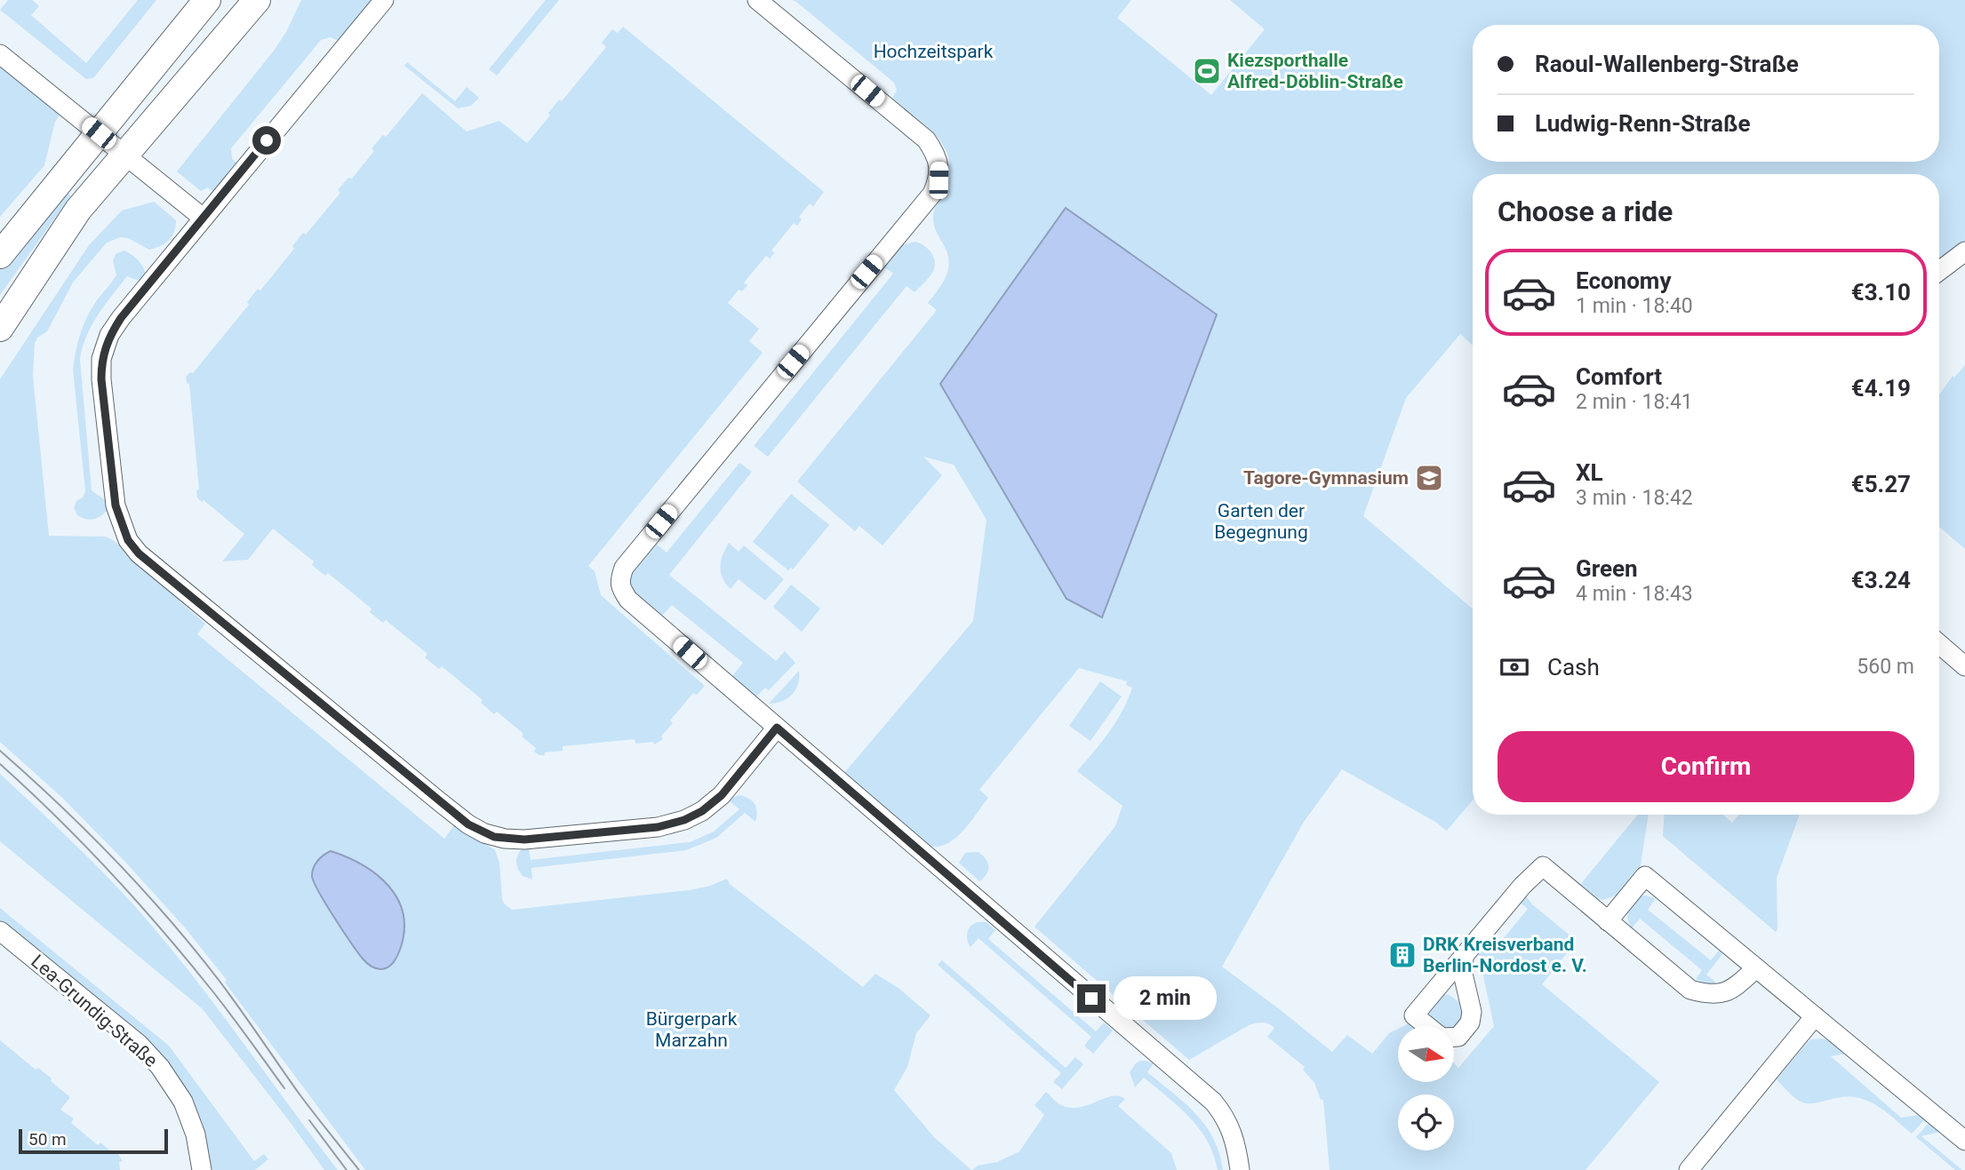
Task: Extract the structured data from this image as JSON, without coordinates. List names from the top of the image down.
{
  "streets": {
    "street": ["Lea-Grundig-Straße"]
  },
  "parks": ["Hochzeitspark", "Garten der Begegnung", "Bürgerpark Marzahn"],
  "places": {
    "sports": ["Kiezsporthalle Alfred-Döblin-Straße"],
    "school or university": ["Tagore-Gymnasium"],
    "building": ["DRK Kreisverband Berlin-Nordost e. V."]
  },
  "scale_bar": "50 m",
  "north": "right",
  "page": {
    "banner": ["Raoul-Wallenberg-Straße", "Ludwig-Renn-Straße"],
    "heading": "Choose a ride",
    "list": [
      {
        "name": "Economy",
        "note": "1 min · 18:40",
        "value": "€3.10"
      },
      {
        "name": "Comfort",
        "note": "2 min · 18:41",
        "value": "€4.19"
      },
      {
        "name": "XL",
        "note": "3 min · 18:42",
        "value": "€5.27"
      },
      {
        "name": "Green",
        "note": "4 min · 18:43",
        "value": "€3.24"
      }
    ],
    "pay": ["Cash", "560 m"],
    "buttons": "Confirm",
    "bubble": "2 min",
    "scale": "50 m"
  }
}
